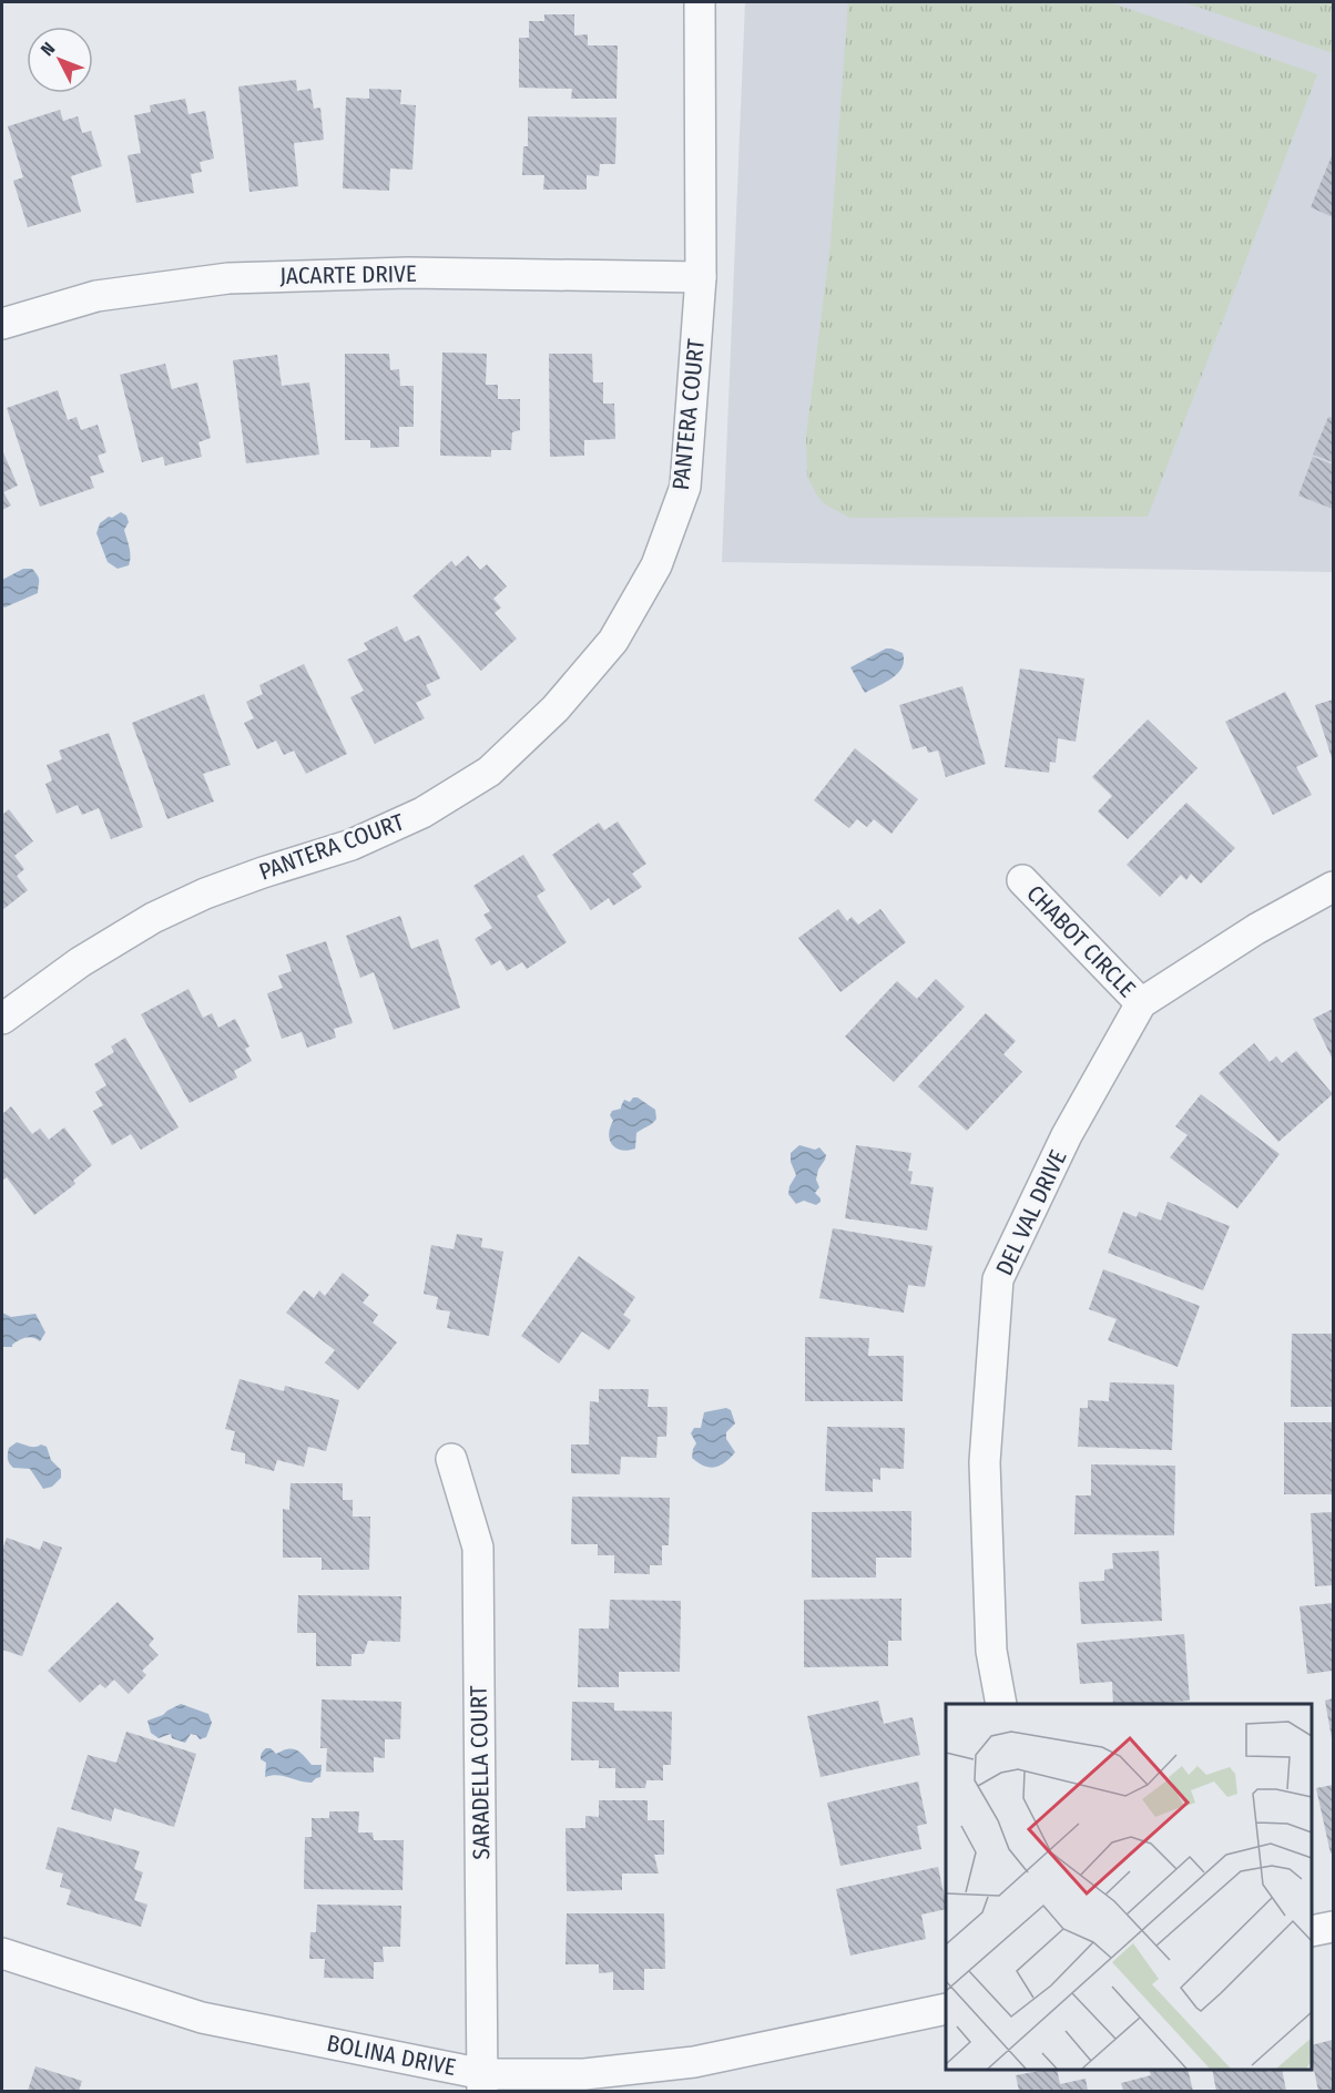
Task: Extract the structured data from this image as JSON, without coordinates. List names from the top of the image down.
{
  "streets": {
    "street": [
      "JACARTE DRIVE",
      "PANTERA COURT",
      "CHABOT CIRCLE",
      "DEL VAL DRIVE",
      "SARADELLA COURT",
      "BOLINA DRIVE"
    ]
  },
  "crossings": [
    ["JACARTE DRIVE", "PANTERA COURT"],
    ["CHABOT CIRCLE", "DEL VAL DRIVE"],
    ["SARADELLA COURT", "BOLINA DRIVE"]
  ],
  "north": "top left"
}
